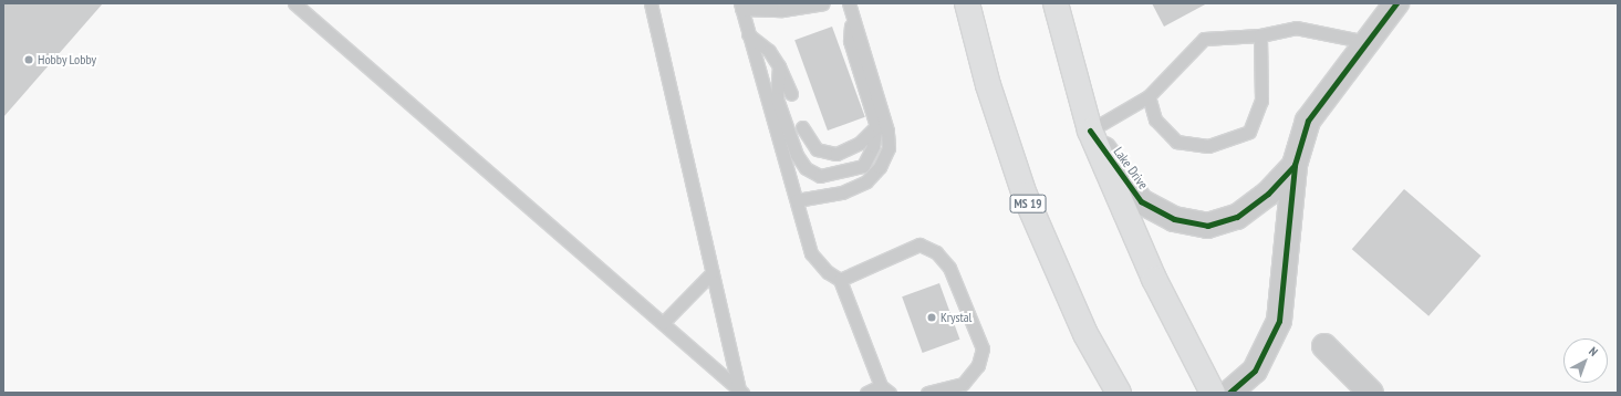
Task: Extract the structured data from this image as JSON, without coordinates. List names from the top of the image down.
{
  "streets": {
    "main road": ["MS 19"],
    "street": ["Lake Drive"]
  },
  "places": ["Hobby Lobby", "Krystal"],
  "north": "top right"
}
